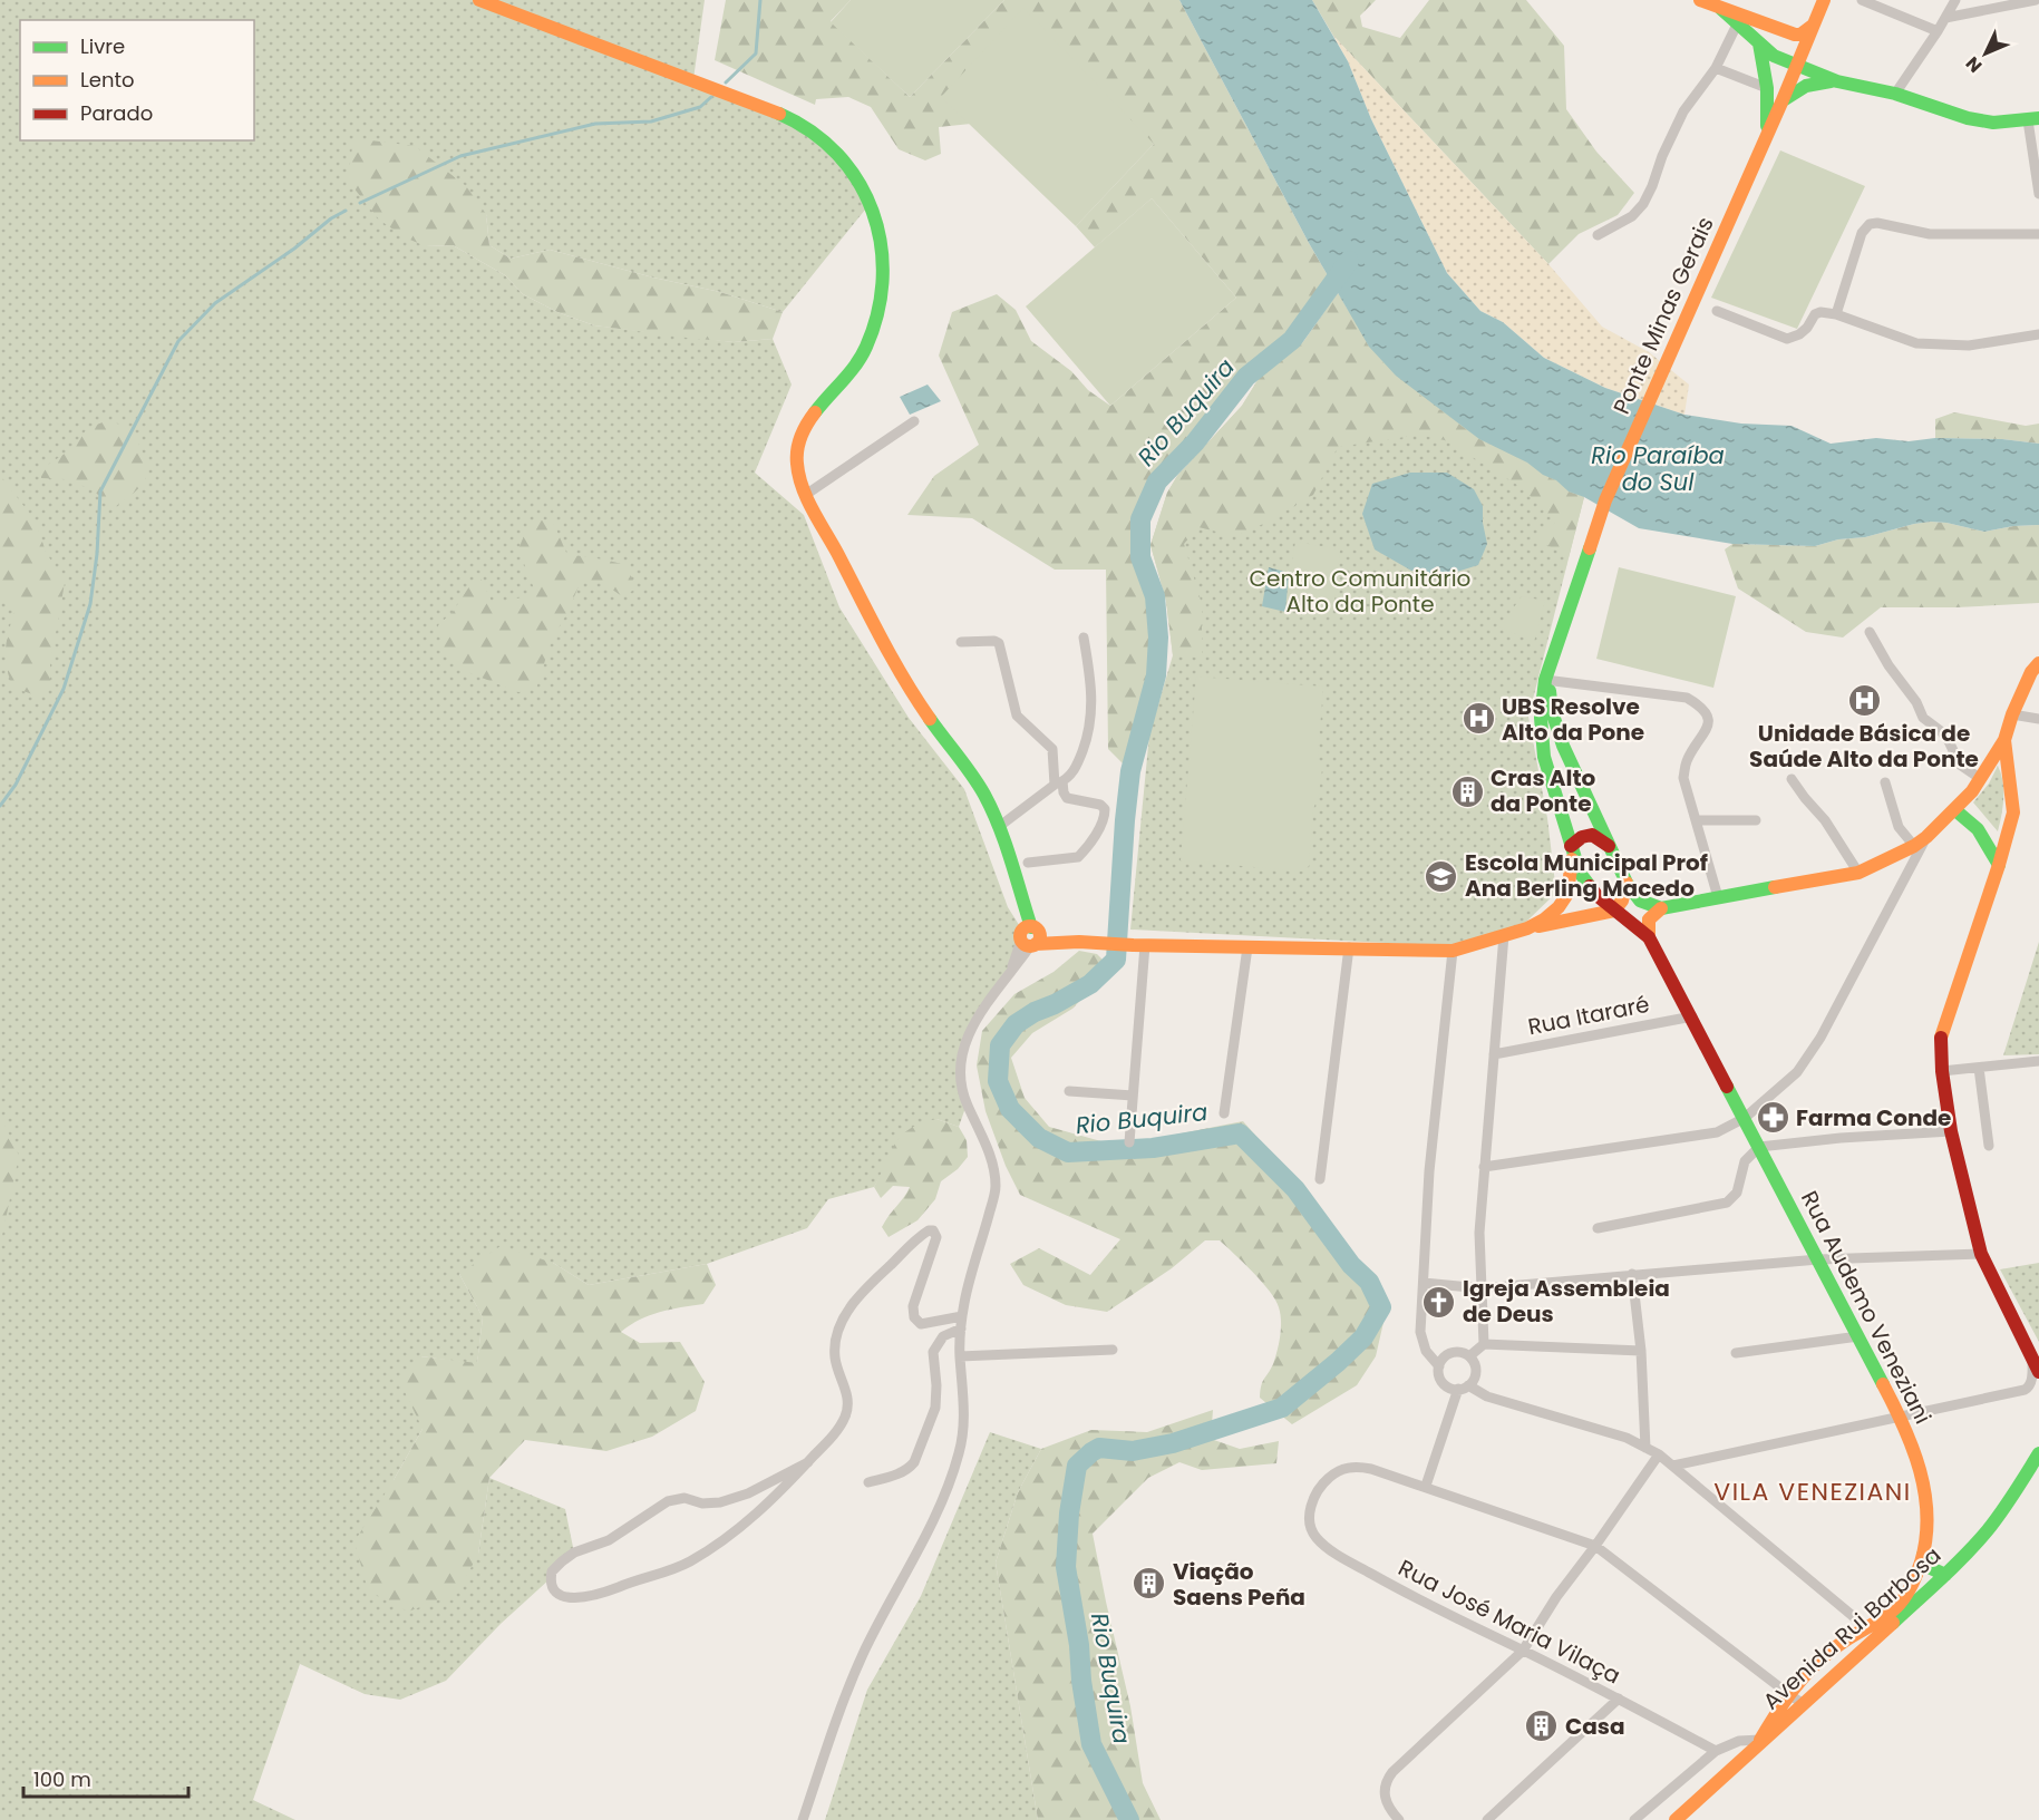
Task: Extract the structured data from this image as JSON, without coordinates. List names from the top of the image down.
{
  "streets": {
    "main road": ["Ponte Minas Gerais", "Rua Audemo Veneziani", "Avenida Rui Barbosa"],
    "street": ["Rua Itararé", "Rua José Maria Vilaça"]
  },
  "crossings": [
    ["Ponte Minas Gerais", "Rua Audemo Veneziani"],
    ["Rua Itararé", "Rua Audemo Veneziani"],
    ["Rua Audemo Veneziani", "Avenida Rui Barbosa"]
  ],
  "districts": ["VILA VENEZIANI"],
  "water": ["Rio Buquira", "Rio Paraíba do Sul"],
  "parks": ["Centro Comunitário Alto da Ponte"],
  "places": {
    "hospital": ["Unidade Básica de Saúde Alto da Ponte", "UBS Resolve Alto da Pone"],
    "building": ["Cras Alto da Ponte", "Viação Saens Peña", "Casa"],
    "school or university": ["Escola Municipal Prof Ana Berling Macedo"],
    "pharmacy": ["Farma Conde"],
    "church": ["Igreja Assembleia de Deus"]
  },
  "legend": ["Livre", "Lento", "Parado"],
  "scale_bar": "100 m",
  "north": "bottom left"
}
